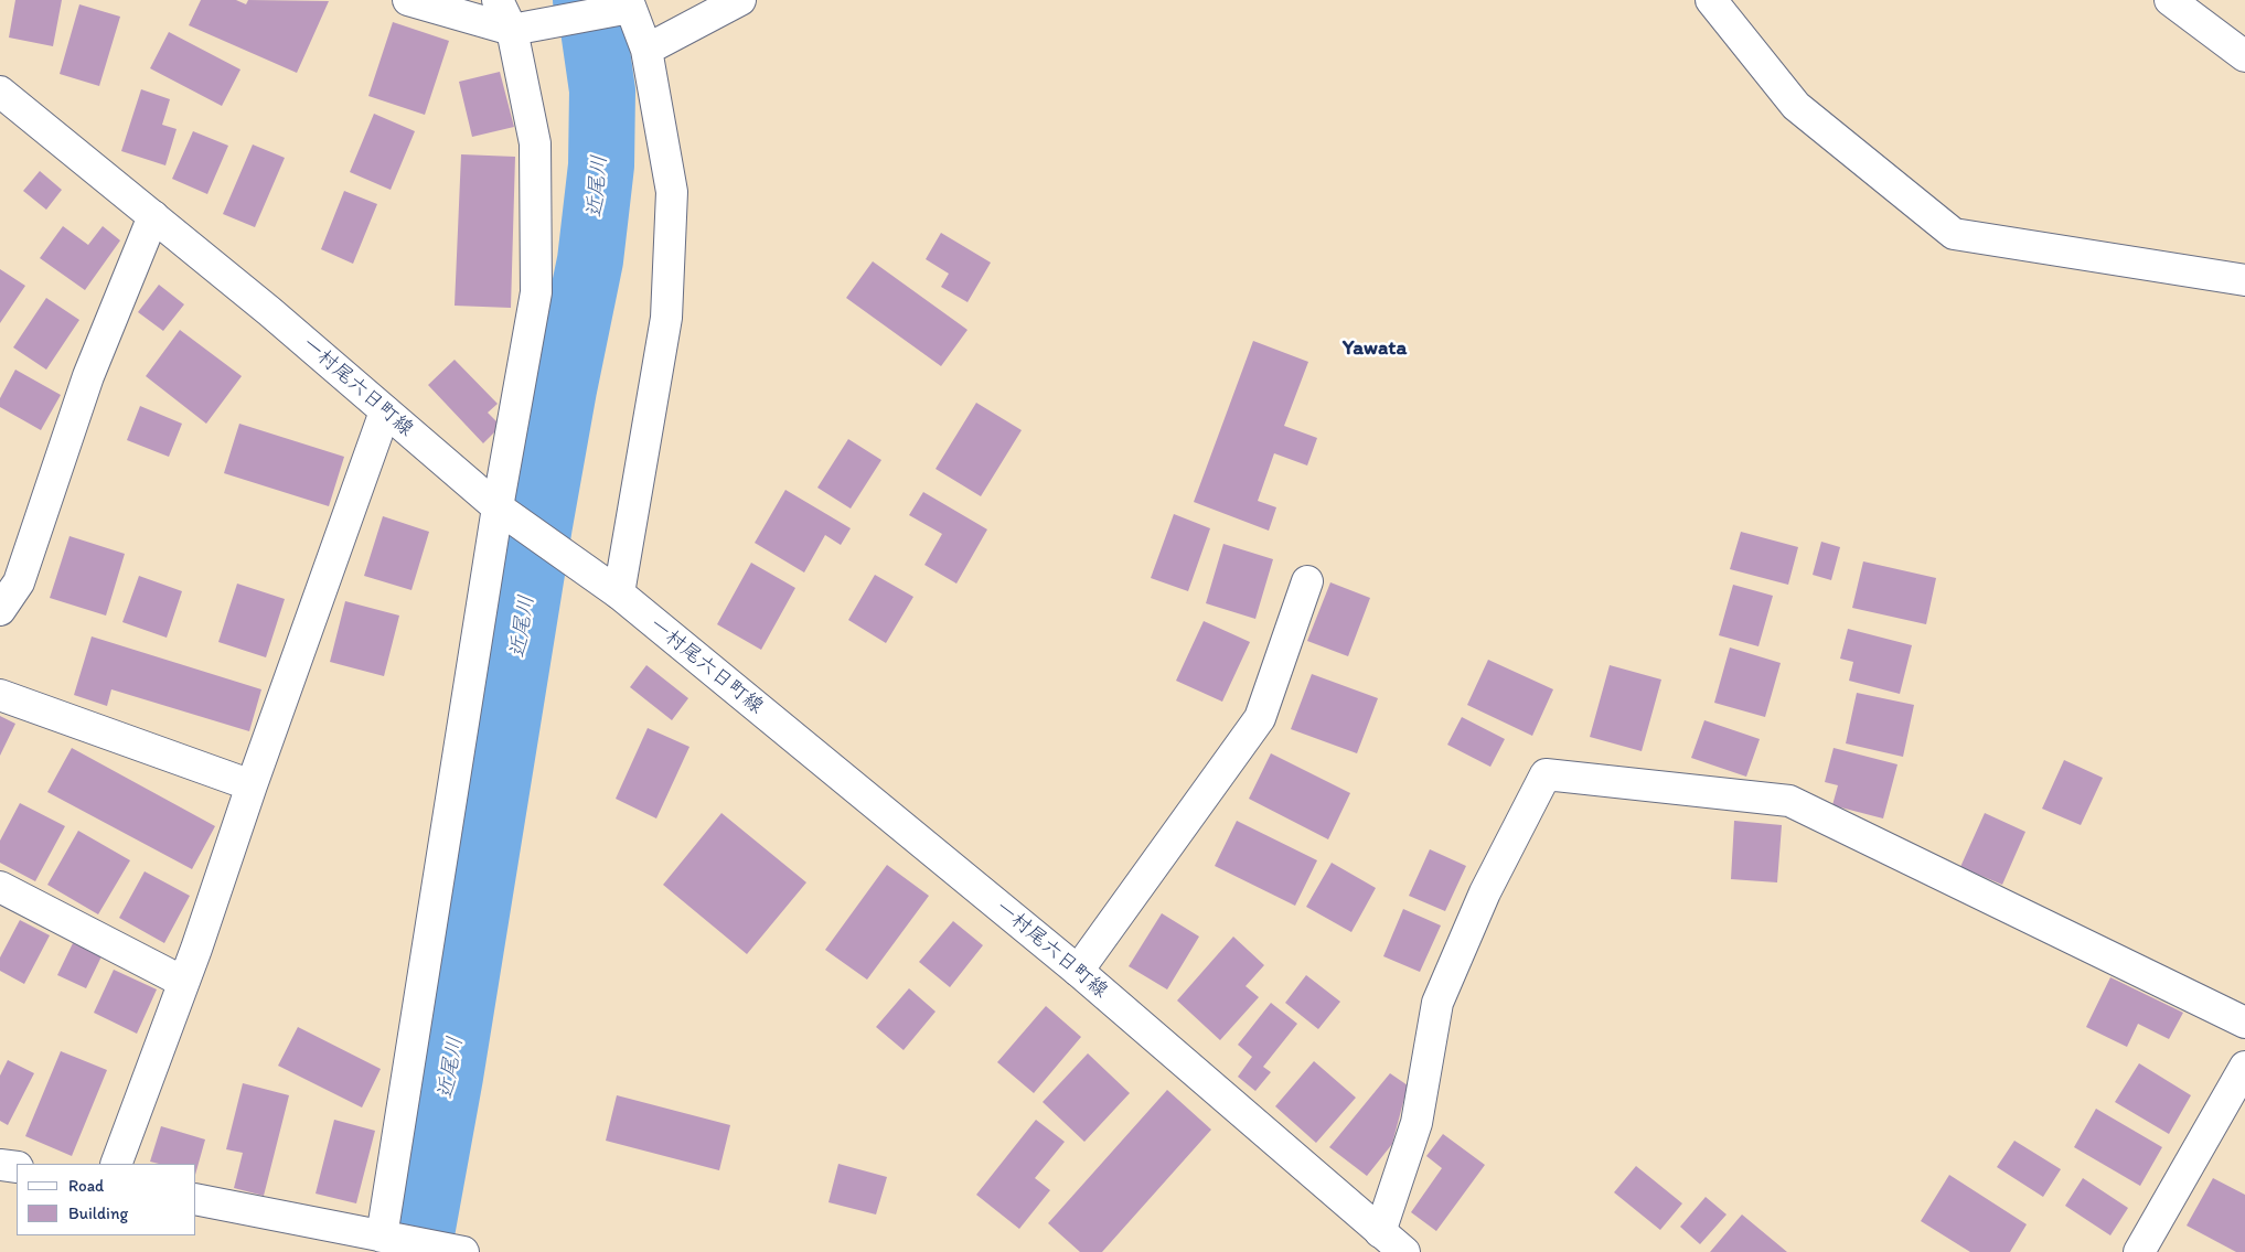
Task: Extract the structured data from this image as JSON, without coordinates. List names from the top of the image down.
{
  "streets": {
    "street": ["一村尾六日町線"]
  },
  "districts": ["Yawata"],
  "water": ["近尾川"],
  "legend": ["Road", "Building"]
}
